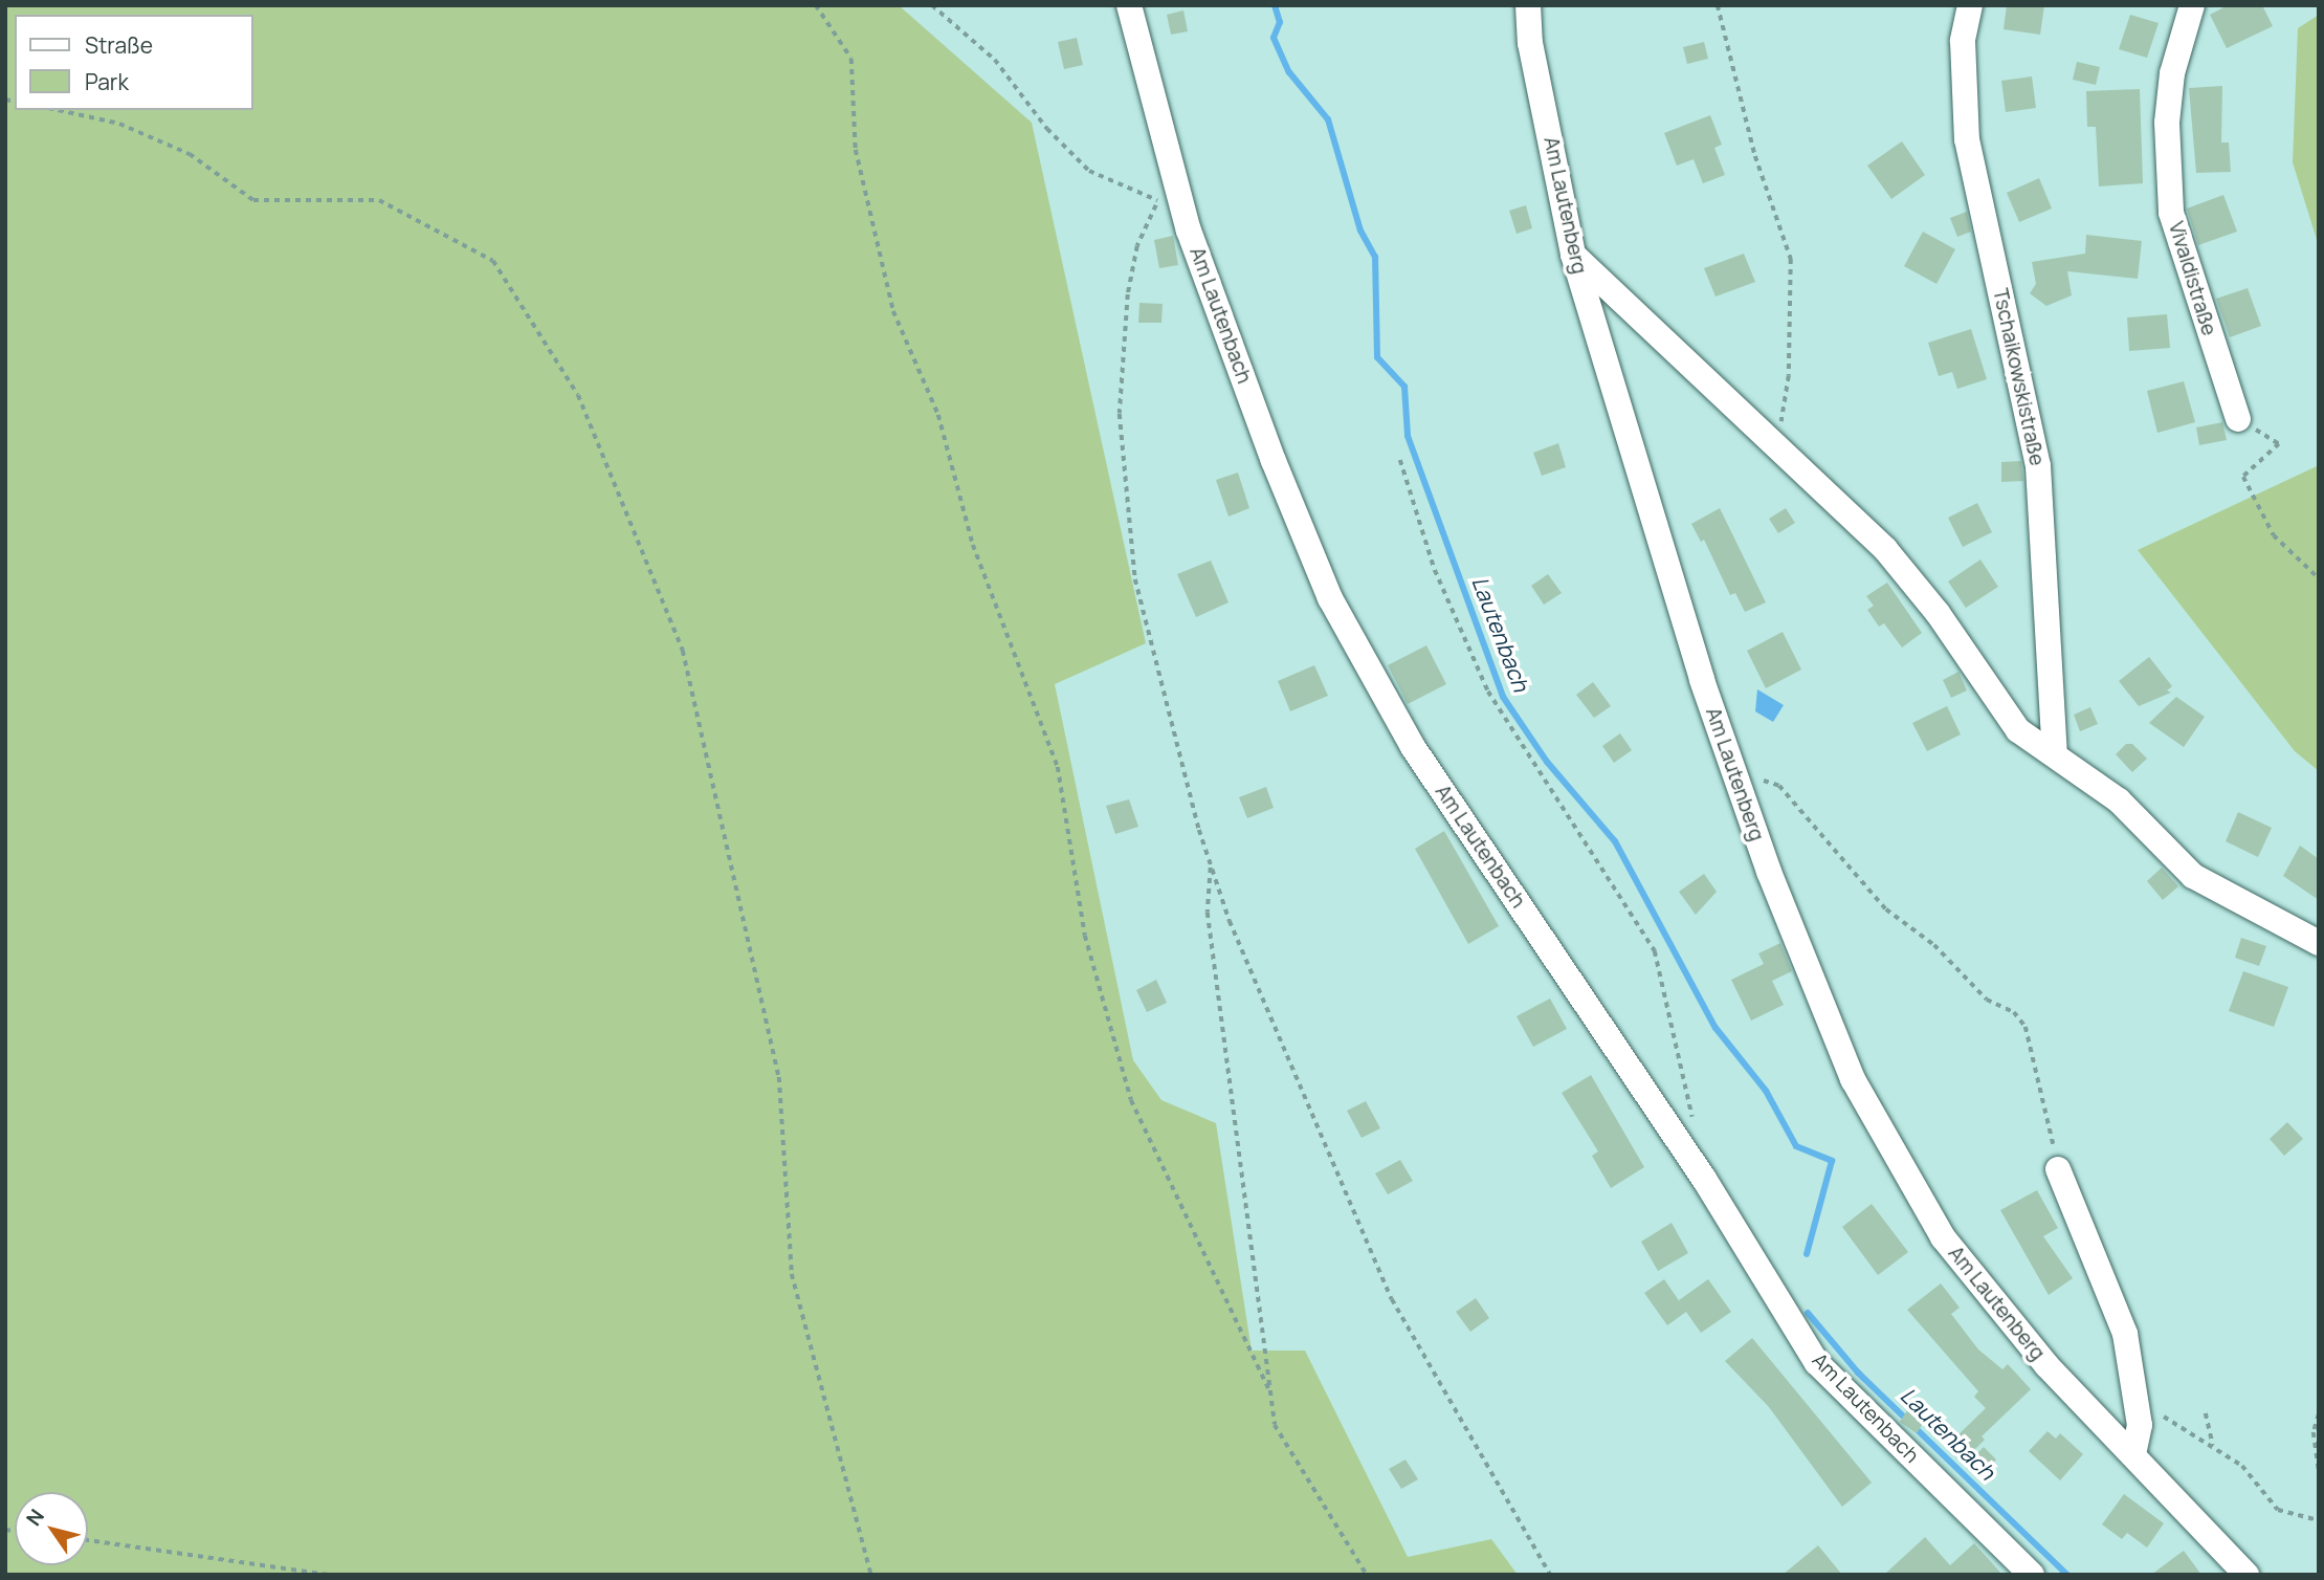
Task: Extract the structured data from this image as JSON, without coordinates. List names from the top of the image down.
{
  "streets": {
    "street": [
      "Am Lautenberg",
      "Vivaldistraße",
      "Am Lautenbach",
      "Tschaikowskistraße"
    ]
  },
  "water": ["Lautenbach"],
  "legend": ["Straße", "Park"],
  "north": "top left"
}
